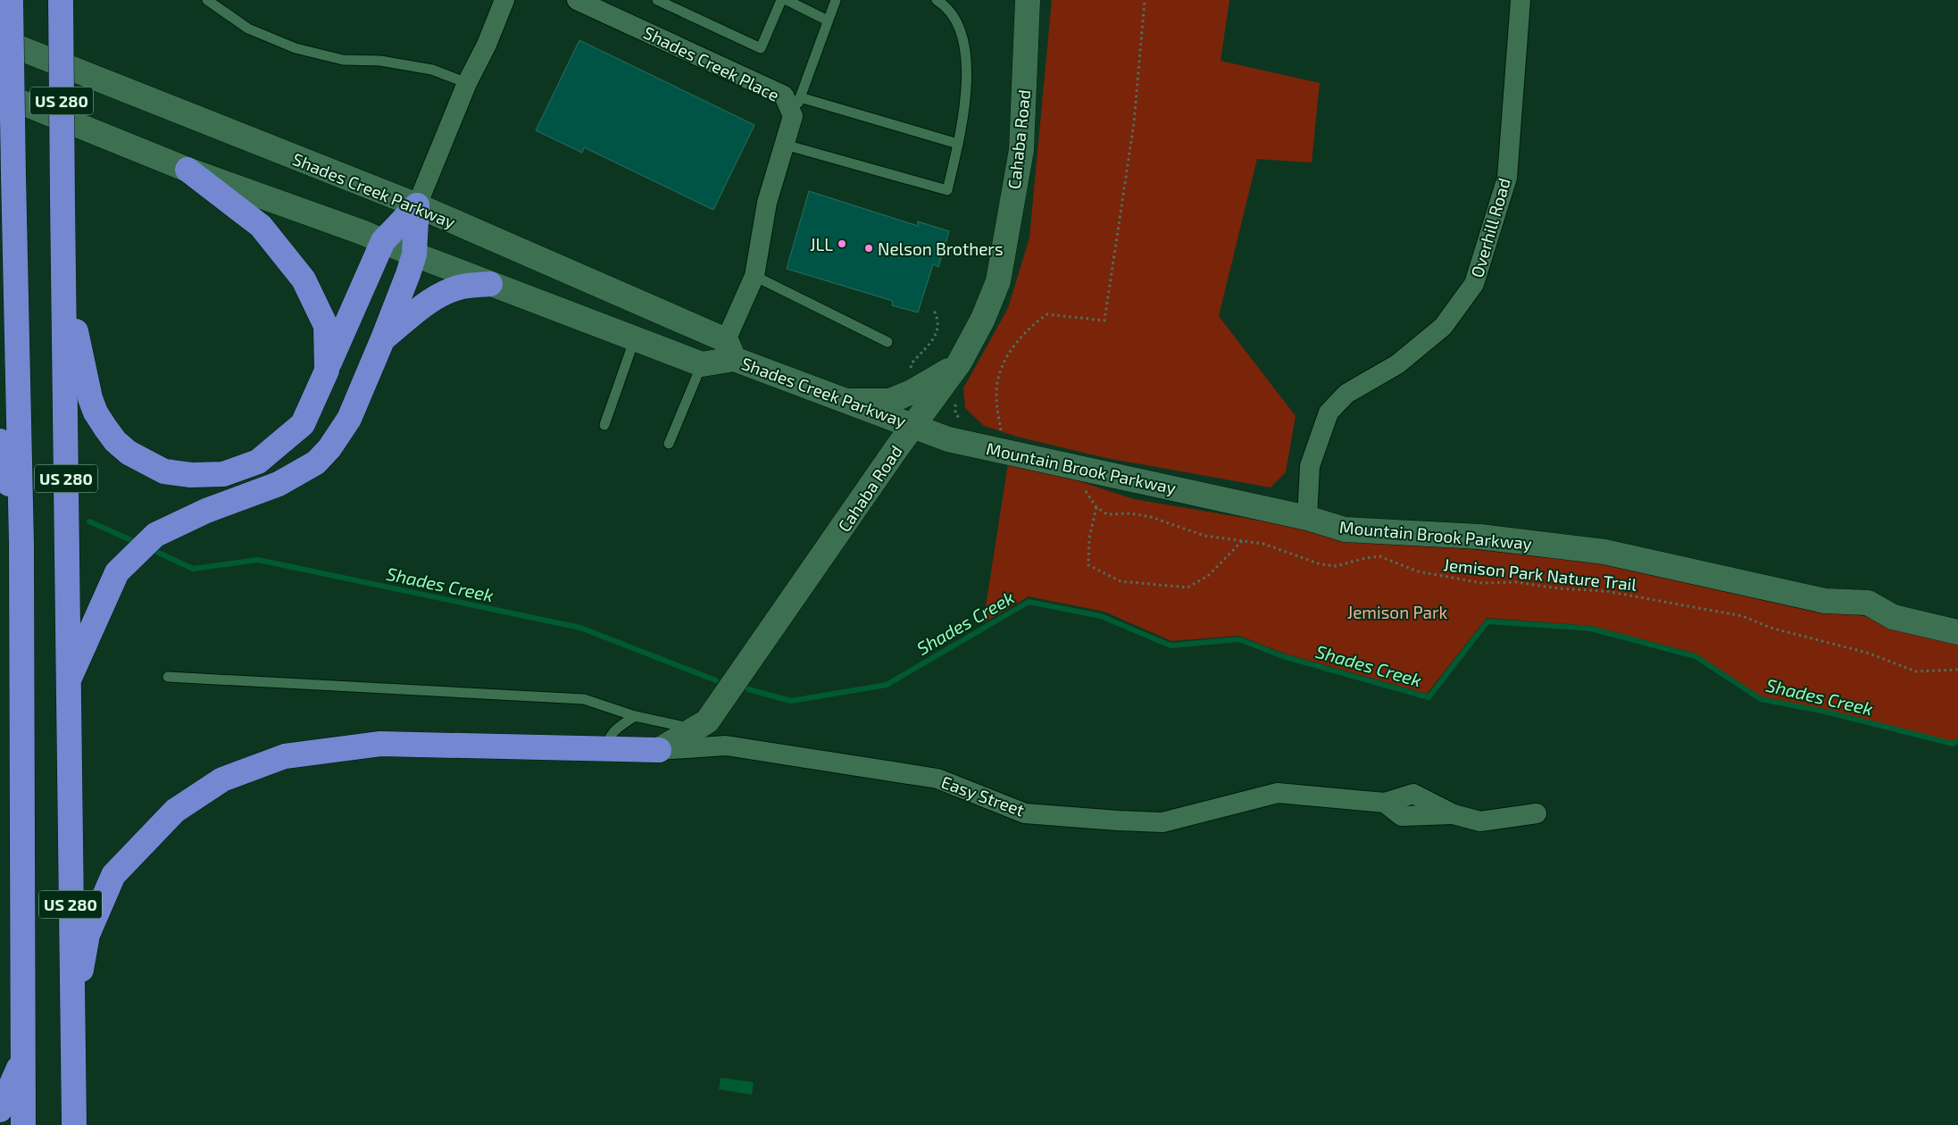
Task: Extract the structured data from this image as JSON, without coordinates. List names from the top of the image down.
{
  "streets": {
    "highway": ["US 280"],
    "main road": ["Cahaba Road", "Shades Creek Parkway", "Mountain Brook Parkway"],
    "street": ["Shades Creek Place", "Overhill Road", "Easy Street"],
    "path": ["Jemison Park Nature Trail"]
  },
  "crossings": [
    ["Shades Creek Place", "Shades Creek Parkway"],
    ["Cahaba Road", "Shades Creek Parkway"],
    ["Cahaba Road", "Mountain Brook Parkway"],
    ["Cahaba Road", "Easy Street"],
    ["Shades Creek Parkway", "Mountain Brook Parkway"],
    ["Overhill Road", "Mountain Brook Parkway"]
  ],
  "water": ["Shades Creek"],
  "parks": ["Jemison Park"],
  "places": ["JLL", "Nelson Brothers"]
}
